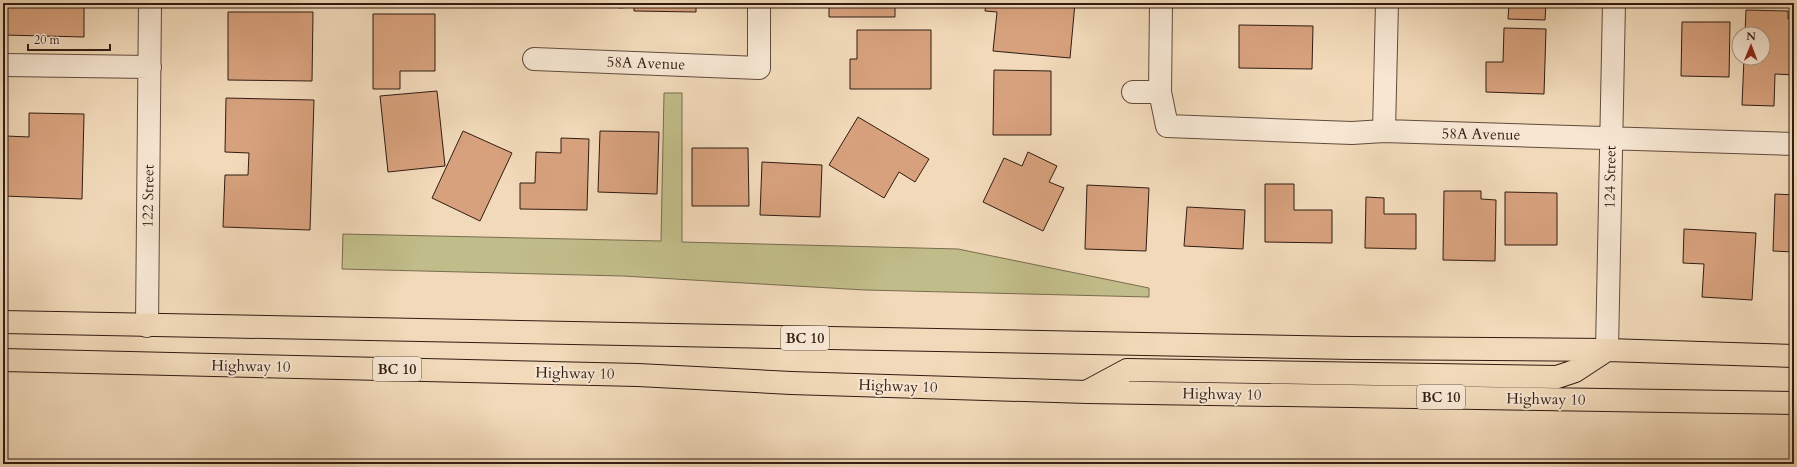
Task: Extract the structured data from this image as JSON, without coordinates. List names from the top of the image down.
{
  "streets": {
    "highway": ["BC 10", "Highway 10"],
    "street": ["58A Avenue", "124 Street", "122 Street"]
  },
  "crossings": [
    ["58A Avenue", "124 Street"],
    ["124 Street", "BC 10"],
    ["122 Street", "BC 10"]
  ],
  "scale_bar": "20 m",
  "north": "top"
}
